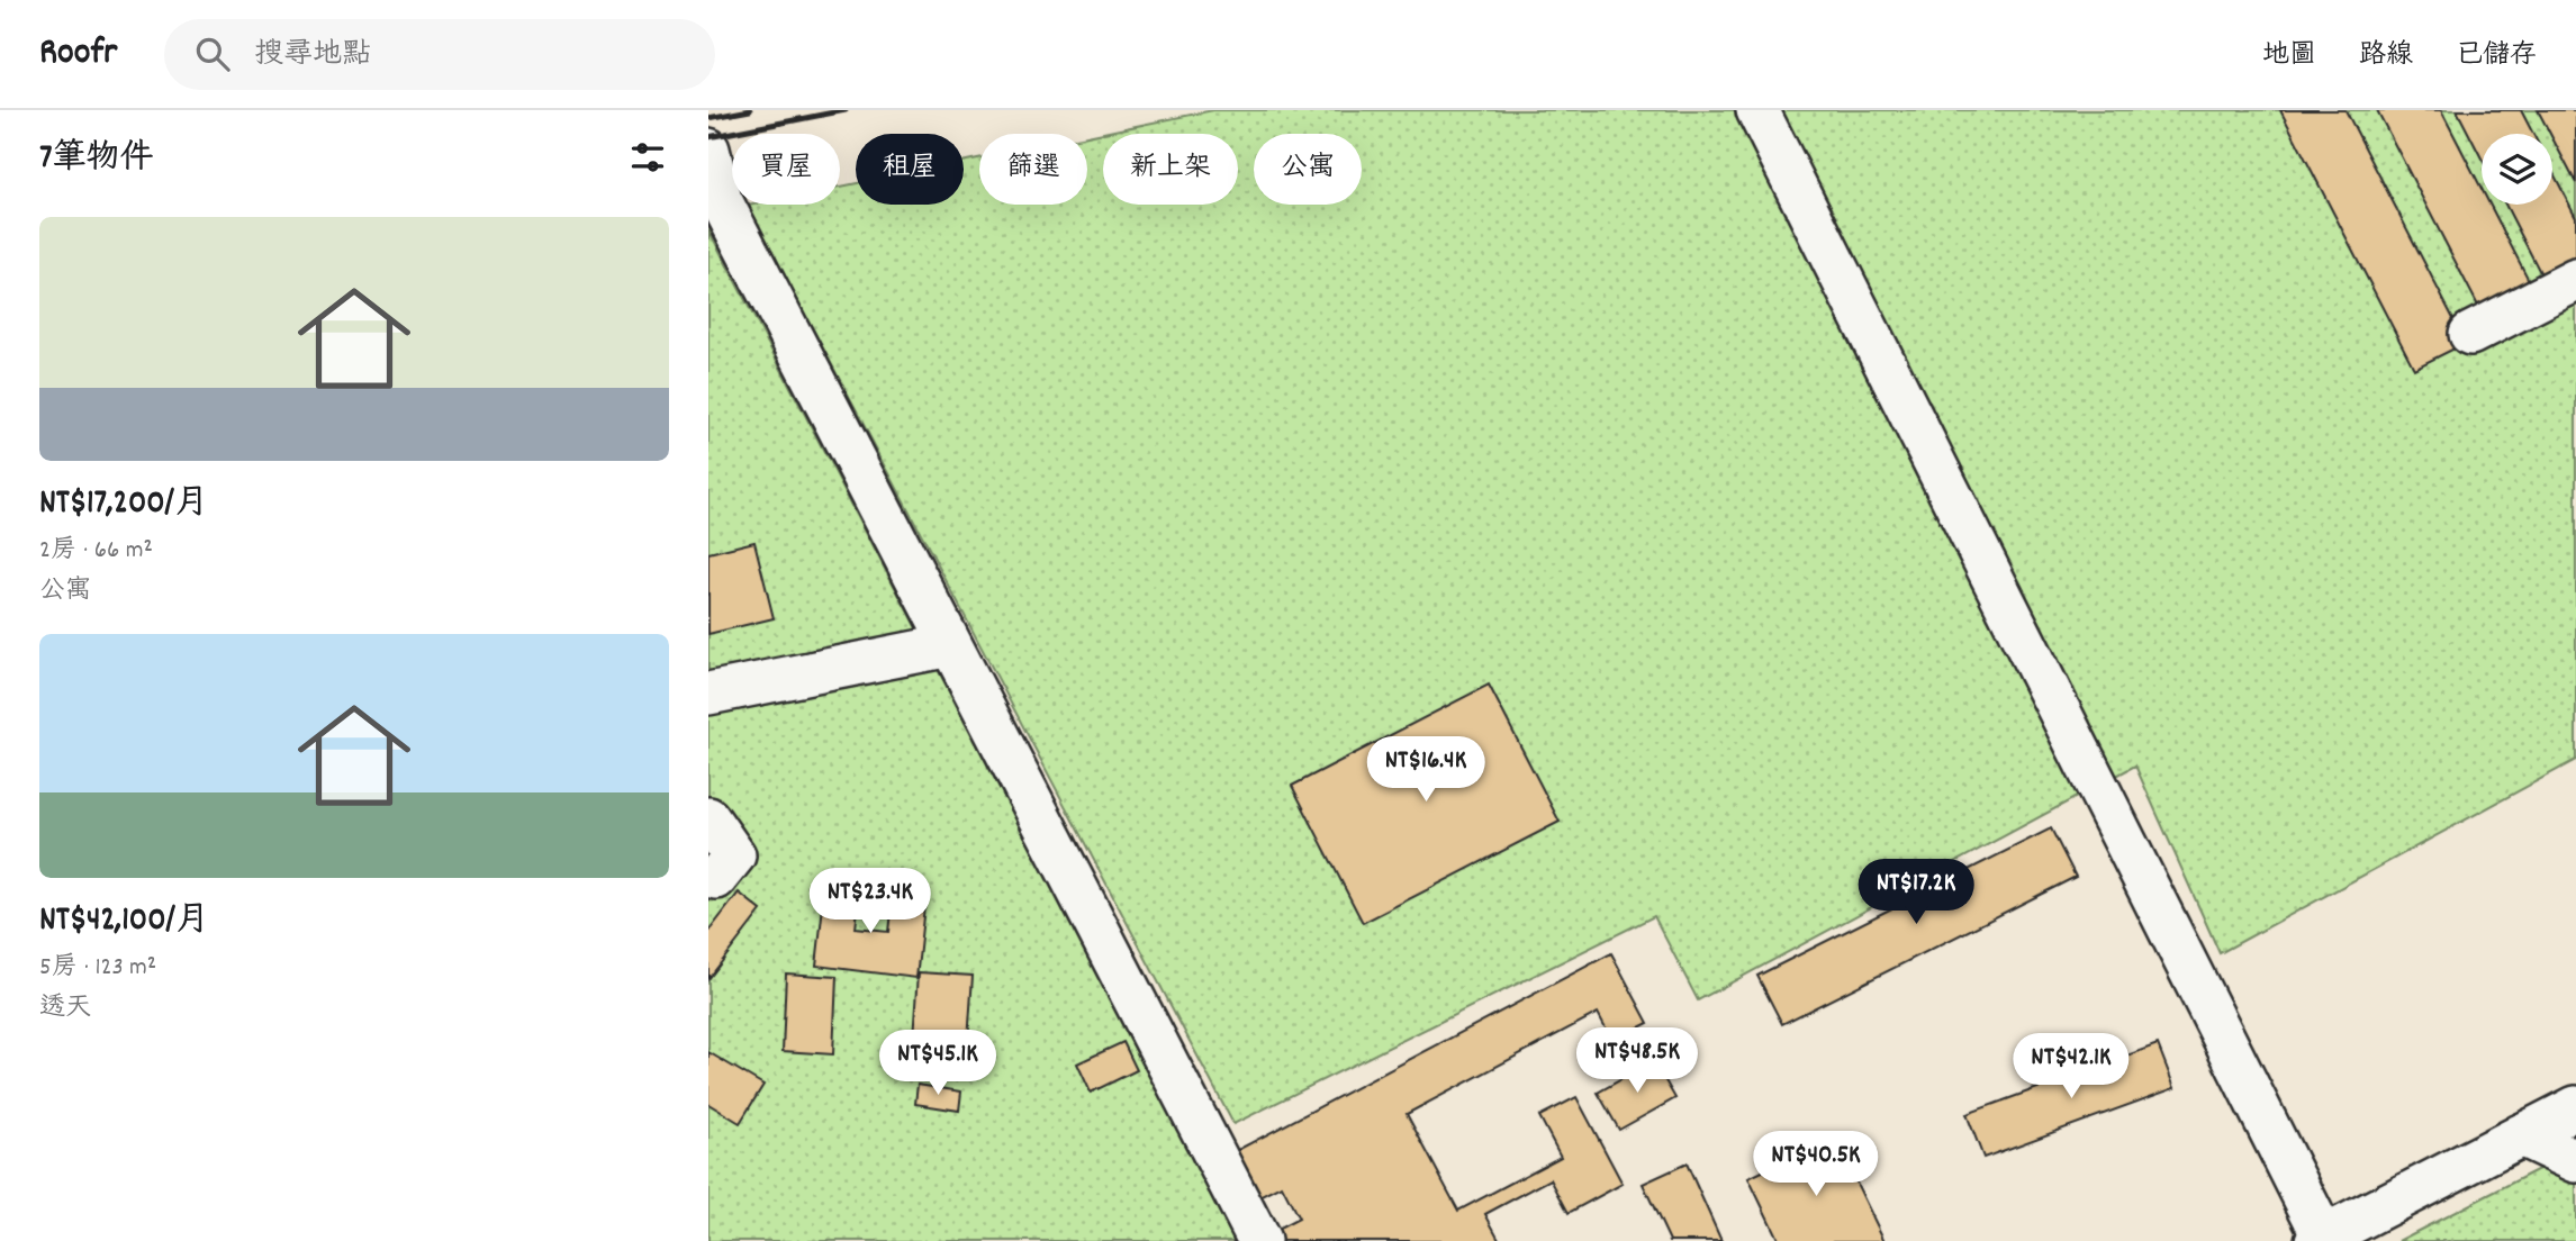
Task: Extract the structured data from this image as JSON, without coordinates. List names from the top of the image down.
{
  "page": {
    "header": "Roofr",
    "search": "搜尋地點",
    "nav": ["地圖", "路線", "已儲存"],
    "heading": "7筆物件",
    "chip": [
      "買屋",
      "租屋",
      "篩選",
      "新上架",
      "公寓"
    ],
    "list": [
      {
        "name": "NT$17,200/月",
        "note": "2房 · 66 m² · 公寓"
      },
      {
        "name": "NT$42,100/月",
        "note": "5房 · 123 m² · 透天"
      }
    ],
    "price": [
      "NT$16.4K",
      "NT$17.2K",
      "NT$23.4K",
      "NT$48.5K",
      "NT$45.1K",
      "NT$42.1K",
      "NT$40.5K"
    ]
  }
}
